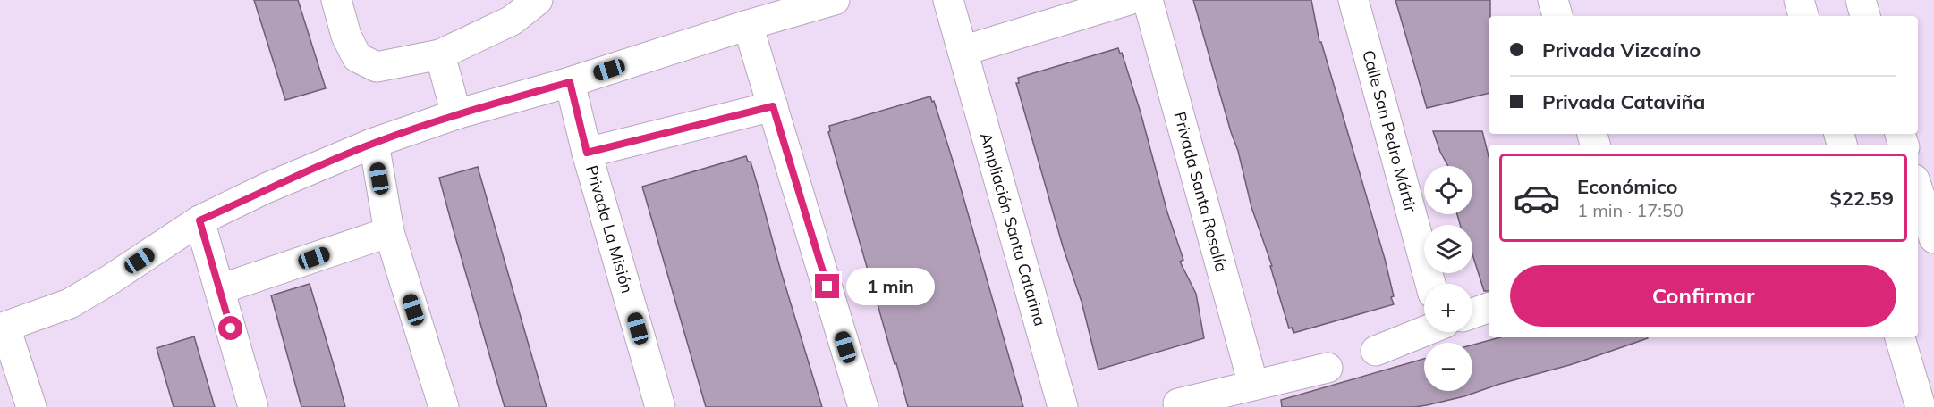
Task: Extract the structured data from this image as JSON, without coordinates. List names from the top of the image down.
{
  "streets": {
    "street": [
      "Calle San Pedro Mártir",
      "Privada Santa Rosalía",
      "Privada La Misión",
      "Ampliación Santa Catarina"
    ]
  },
  "page": {
    "banner": ["Privada Vizcaíno", "Privada Cataviña"],
    "list": [
      {
        "name": "Económico",
        "note": "1 min · 17:50",
        "value": "$22.59"
      }
    ],
    "map_buttons": ["+", "−"],
    "buttons": "Confirmar",
    "bubble": "1 min"
  }
}
